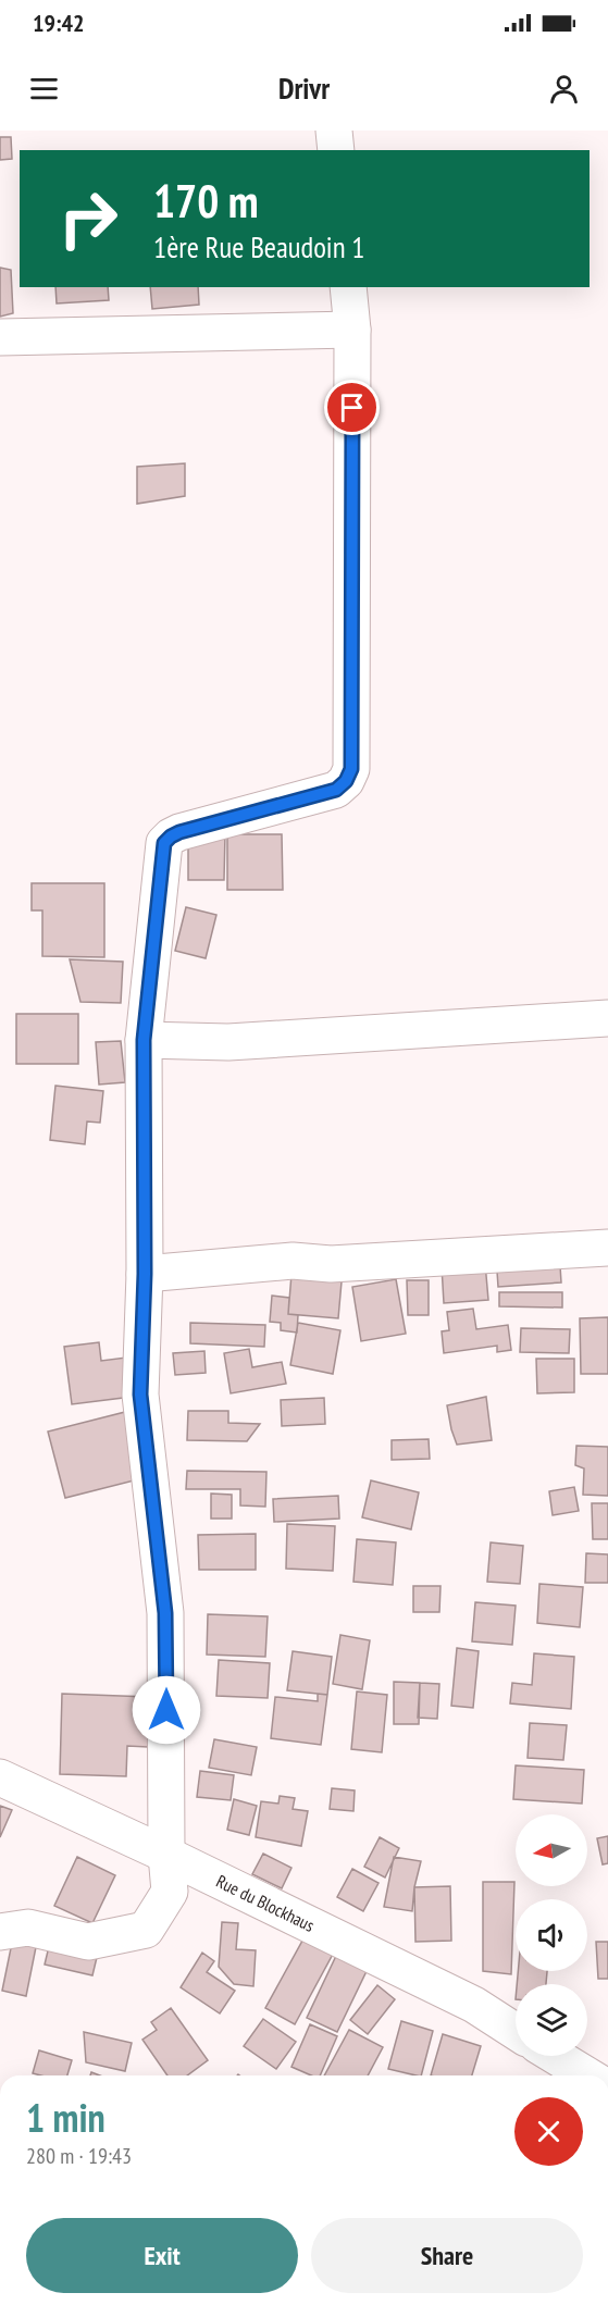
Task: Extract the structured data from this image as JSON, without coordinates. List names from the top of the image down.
{
  "streets": {
    "street": ["Rue du Blockhaus"]
  },
  "north": "left",
  "page": {
    "status": "19:42",
    "header": "Drivr",
    "turn": ["170 m", "1ère Rue Beaudoin 1"],
    "heading": ["1 min", "280 m · 19:43"],
    "buttons": ["Exit", "Share"]
  }
}
